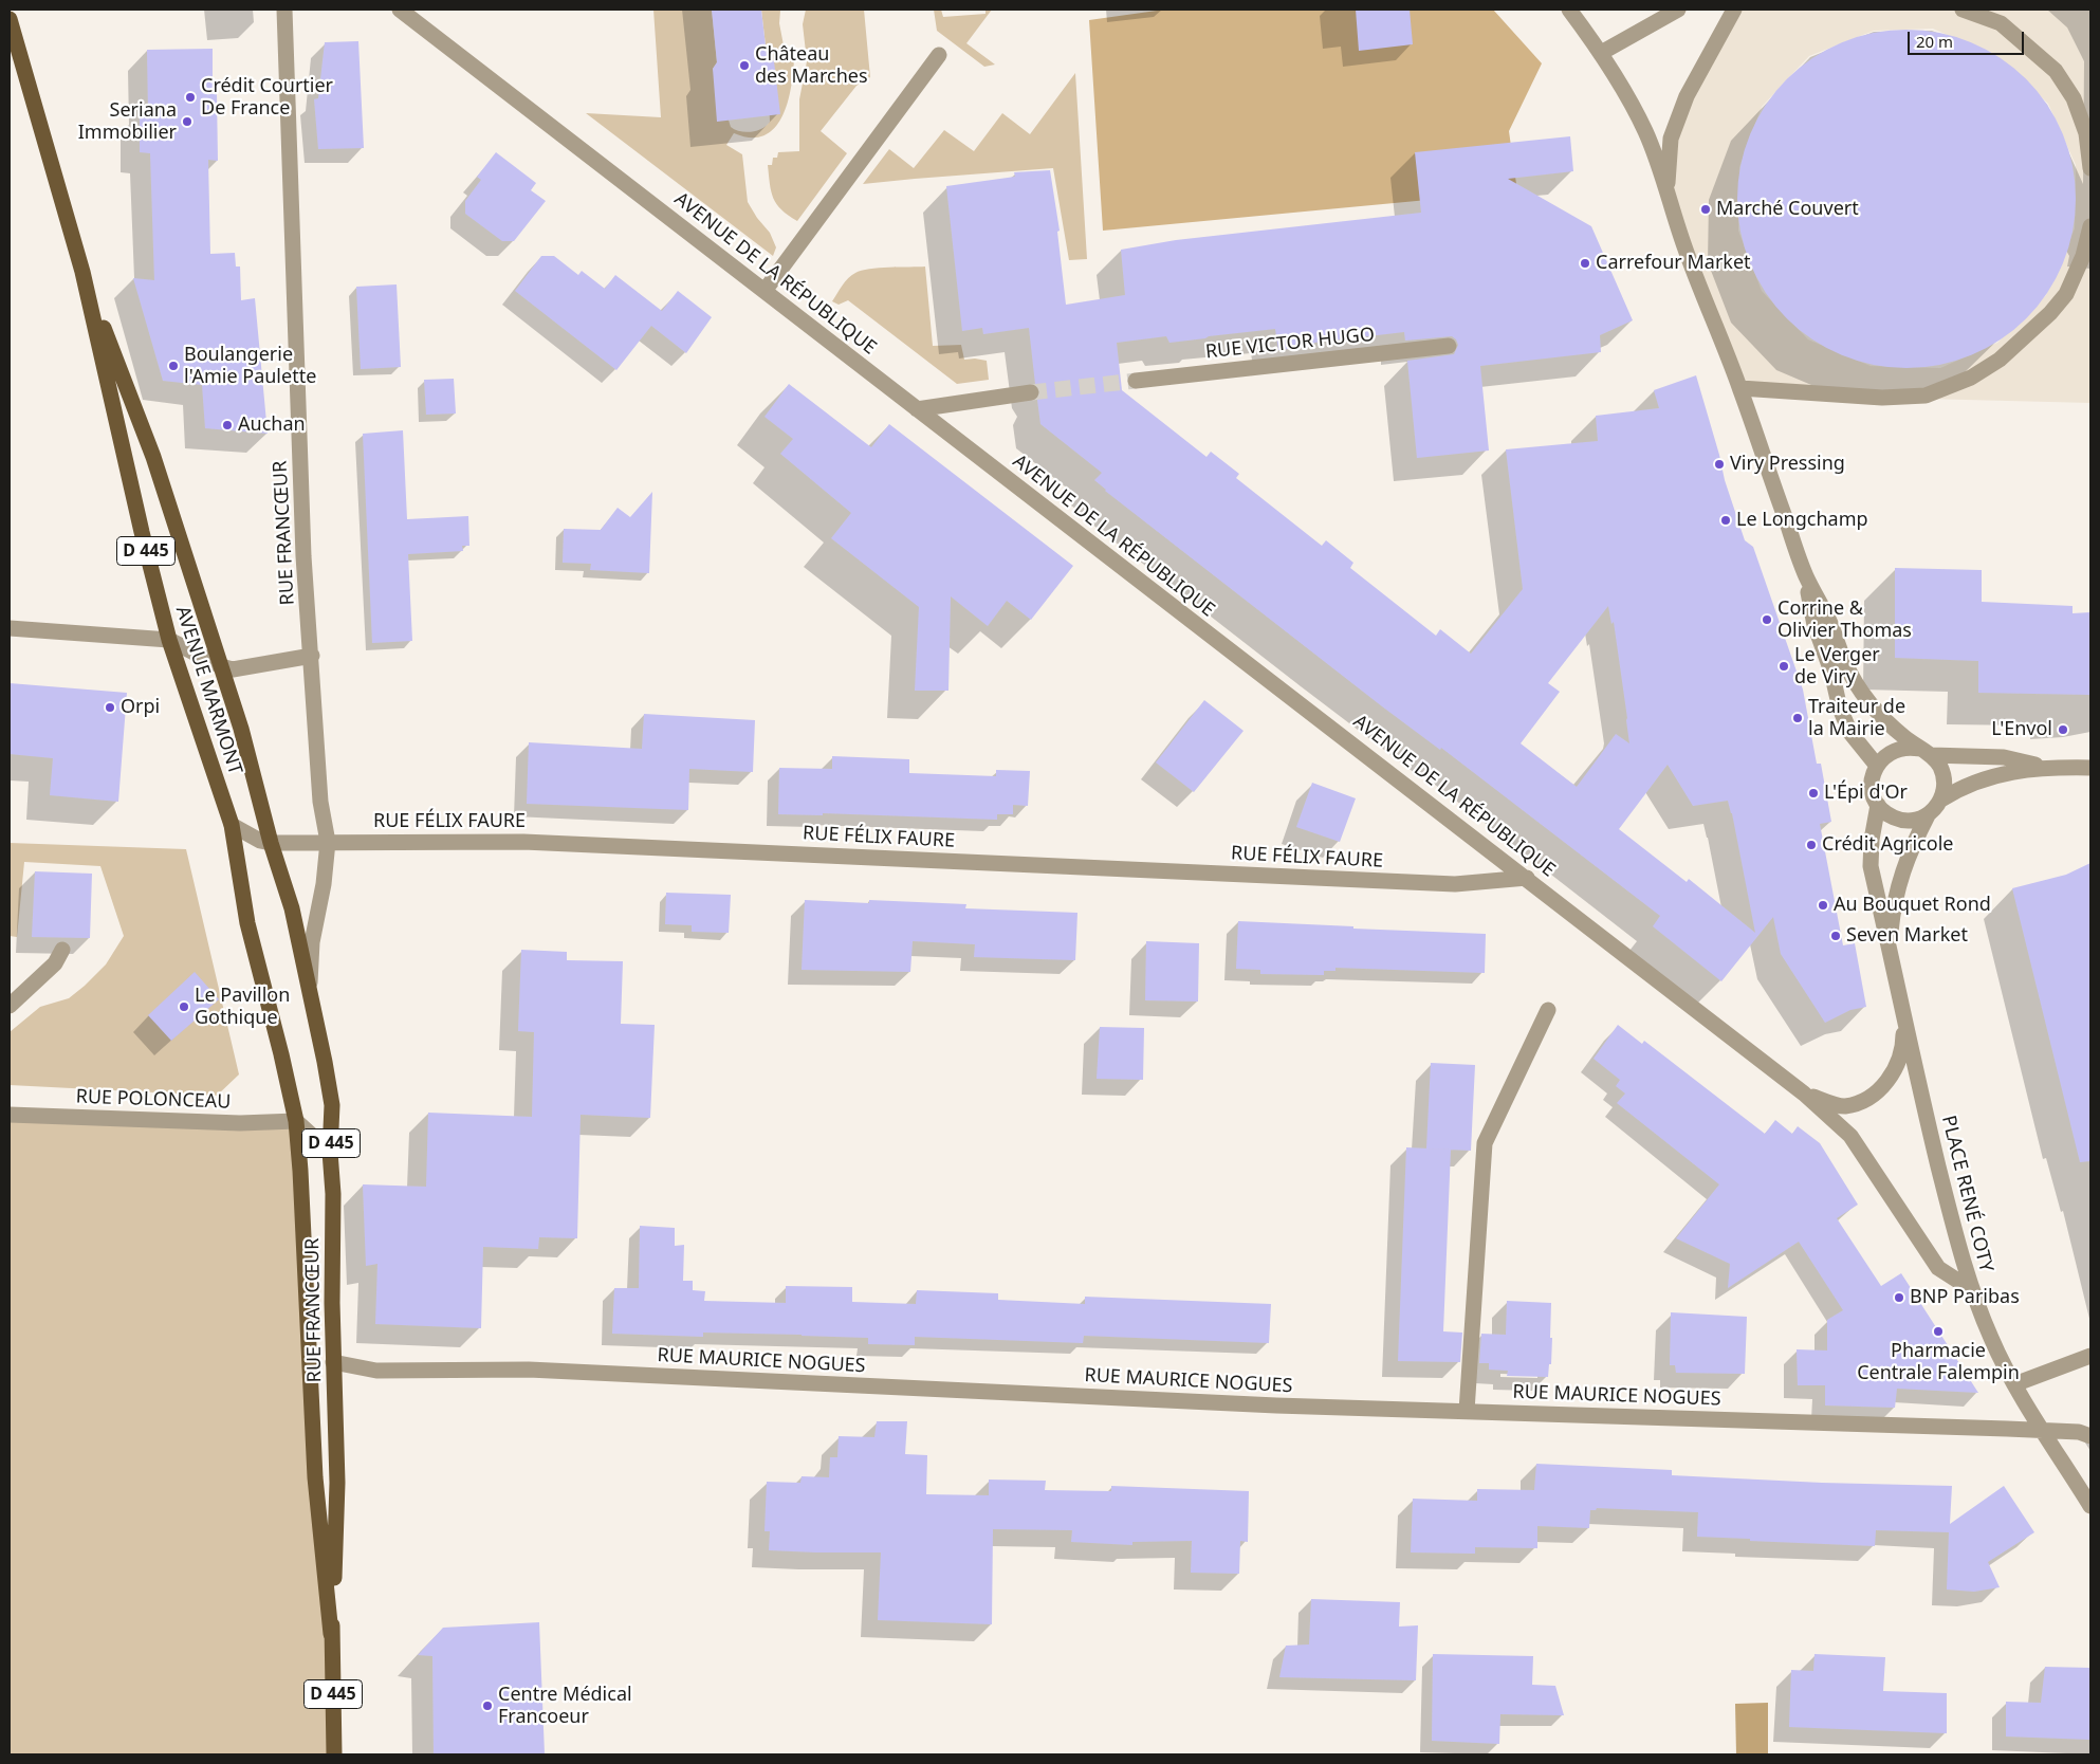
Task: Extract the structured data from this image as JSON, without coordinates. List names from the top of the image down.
{
  "streets": {
    "main road": ["RUE FRANCŒUR", "D 445", "AVENUE MARMONT"],
    "street": [
      "AVENUE DE LA RÉPUBLIQUE",
      "RUE VICTOR HUGO",
      "RUE FÉLIX FAURE",
      "RUE POLONCEAU",
      "PLACE RENÉ COTY",
      "RUE MAURICE NOGUES"
    ]
  },
  "crossings": [
    ["AVENUE DE LA RÉPUBLIQUE", "RUE FÉLIX FAURE"],
    ["AVENUE DE LA RÉPUBLIQUE", "PLACE RENÉ COTY"],
    ["RUE FRANCŒUR", "AVENUE MARMONT"],
    ["RUE FRANCŒUR", "RUE FÉLIX FAURE"],
    ["RUE FRANCŒUR", "RUE POLONCEAU"],
    ["RUE FRANCŒUR", "RUE MAURICE NOGUES"],
    ["AVENUE MARMONT", "RUE FÉLIX FAURE"],
    ["AVENUE MARMONT", "RUE POLONCEAU"]
  ],
  "places": [
    "Château des Marches",
    "Crédit Courtier De France",
    "Seriana Immobilier",
    "Marché Couvert",
    "Carrefour Market",
    "Boulangerie l'Amie Paulette",
    "Auchan",
    "Viry Pressing",
    "Le Longchamp",
    "Corrine & Olivier Thomas",
    "Le Verger de Viry",
    "Orpi",
    "Traiteur de la Mairie",
    "L'Envol",
    "L'Épi d'Or",
    "Crédit Agricole",
    "Au Bouquet Rond",
    "Seven Market",
    "Le Pavillon Gothique",
    "BNP Paribas",
    "Pharmacie Centrale Falempin",
    "Centre Médical Francoeur"
  ],
  "scale_bar": "20 m"
}
